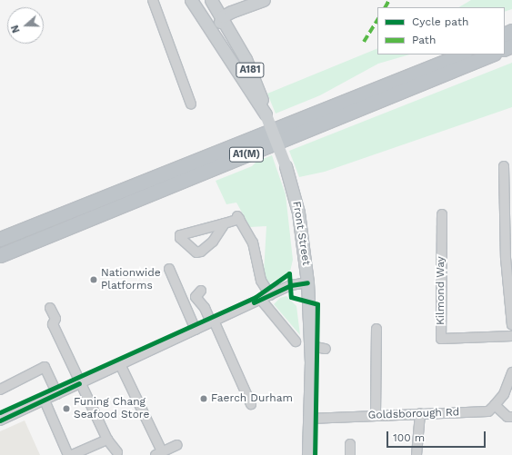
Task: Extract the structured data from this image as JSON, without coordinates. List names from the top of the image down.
{
  "streets": {
    "highway": ["A1(M)"],
    "main road": ["A181", "Front Street"],
    "street": ["Kilmond Way", "Goldsborough Rd"]
  },
  "crossings": [
    ["A181", "Front Street"],
    ["Front Street", "Goldsborough Rd"]
  ],
  "places": ["Nationwide Platforms", "Faerch Durham", "Funing Chang Seafood Store"],
  "legend": ["Cycle path", "Path"],
  "scale_bar": "100 m",
  "north": "left"
}
